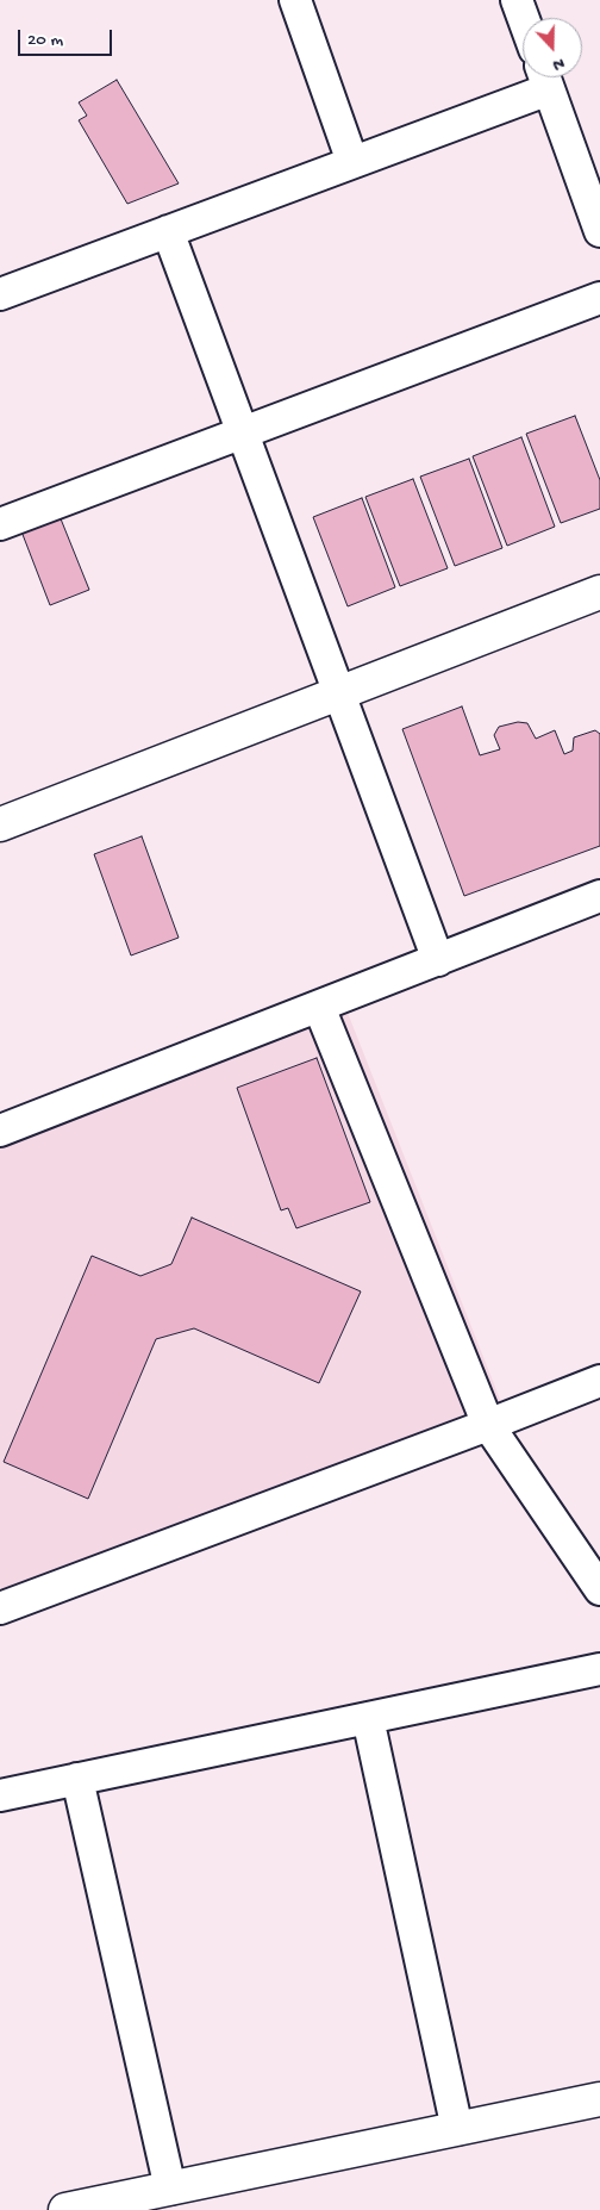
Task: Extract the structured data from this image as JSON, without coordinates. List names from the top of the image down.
{
  "scale_bar": "20 m",
  "north": "bottom"
}
